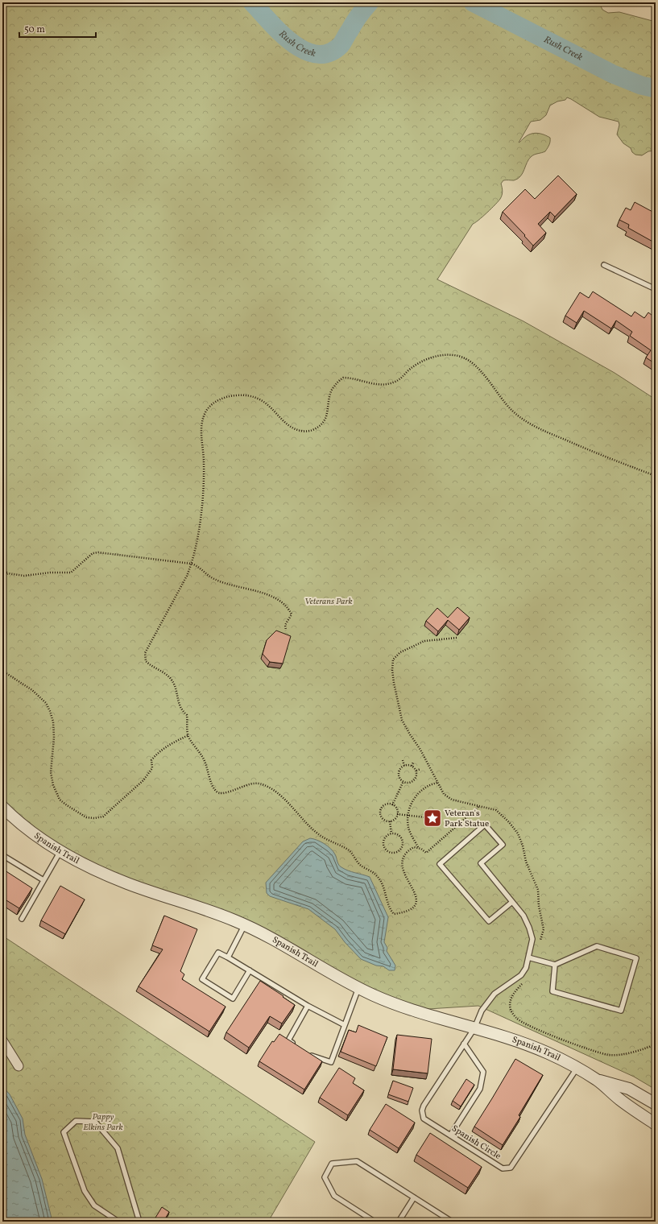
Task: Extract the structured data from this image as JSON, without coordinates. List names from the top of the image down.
{
  "streets": {
    "street": ["Spanish Trail"],
    "lane": ["Spanish Circle"]
  },
  "crossings": [
    ["Spanish Trail", "Spanish Circle"]
  ],
  "water": ["Rush Creek"],
  "parks": ["Veterans Park", "Pappy Elkins Park"],
  "places": {
    "place": ["Veteran's Park Statue"]
  },
  "scale_bar": "50 m"
}
